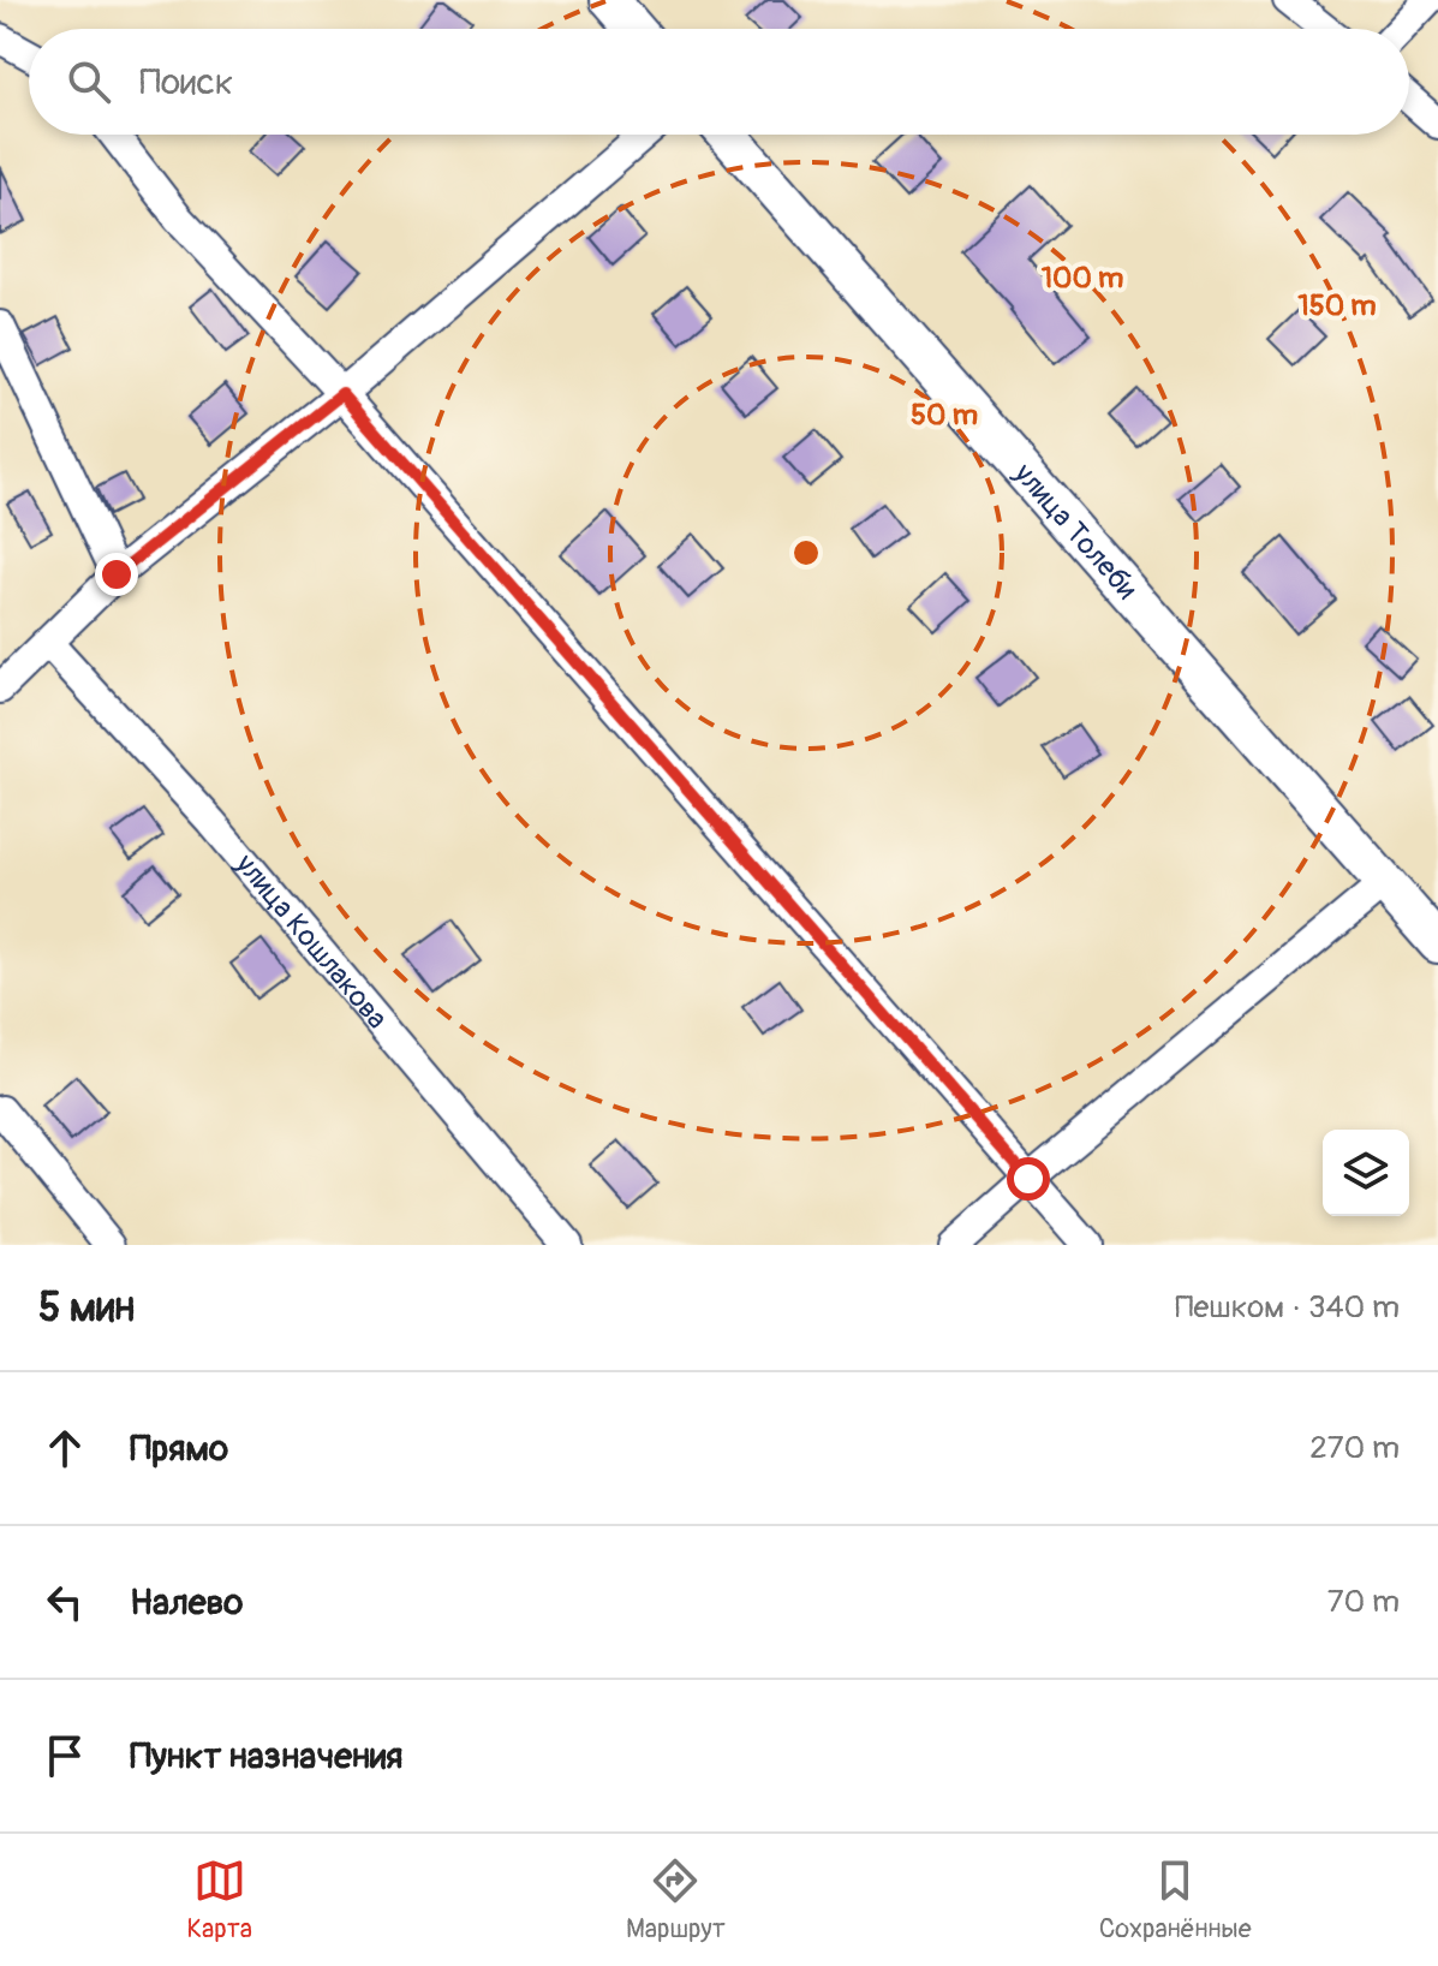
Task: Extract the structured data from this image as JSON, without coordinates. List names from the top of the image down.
{
  "streets": {
    "street": ["улица Толеби", "улица Кошлакова"]
  },
  "page": {
    "search": "Поиск",
    "heading": ["5 мин", "Пешком · 340 m"],
    "list": [
      ["Прямо", "270 m"],
      ["Налево", "70 m"],
      "Пункт назначения"
    ],
    "nav": ["Карта", "Маршрут", "Сохранённые"]
  },
  "rings": ["100 m", "150 m", "50 m"]
}
